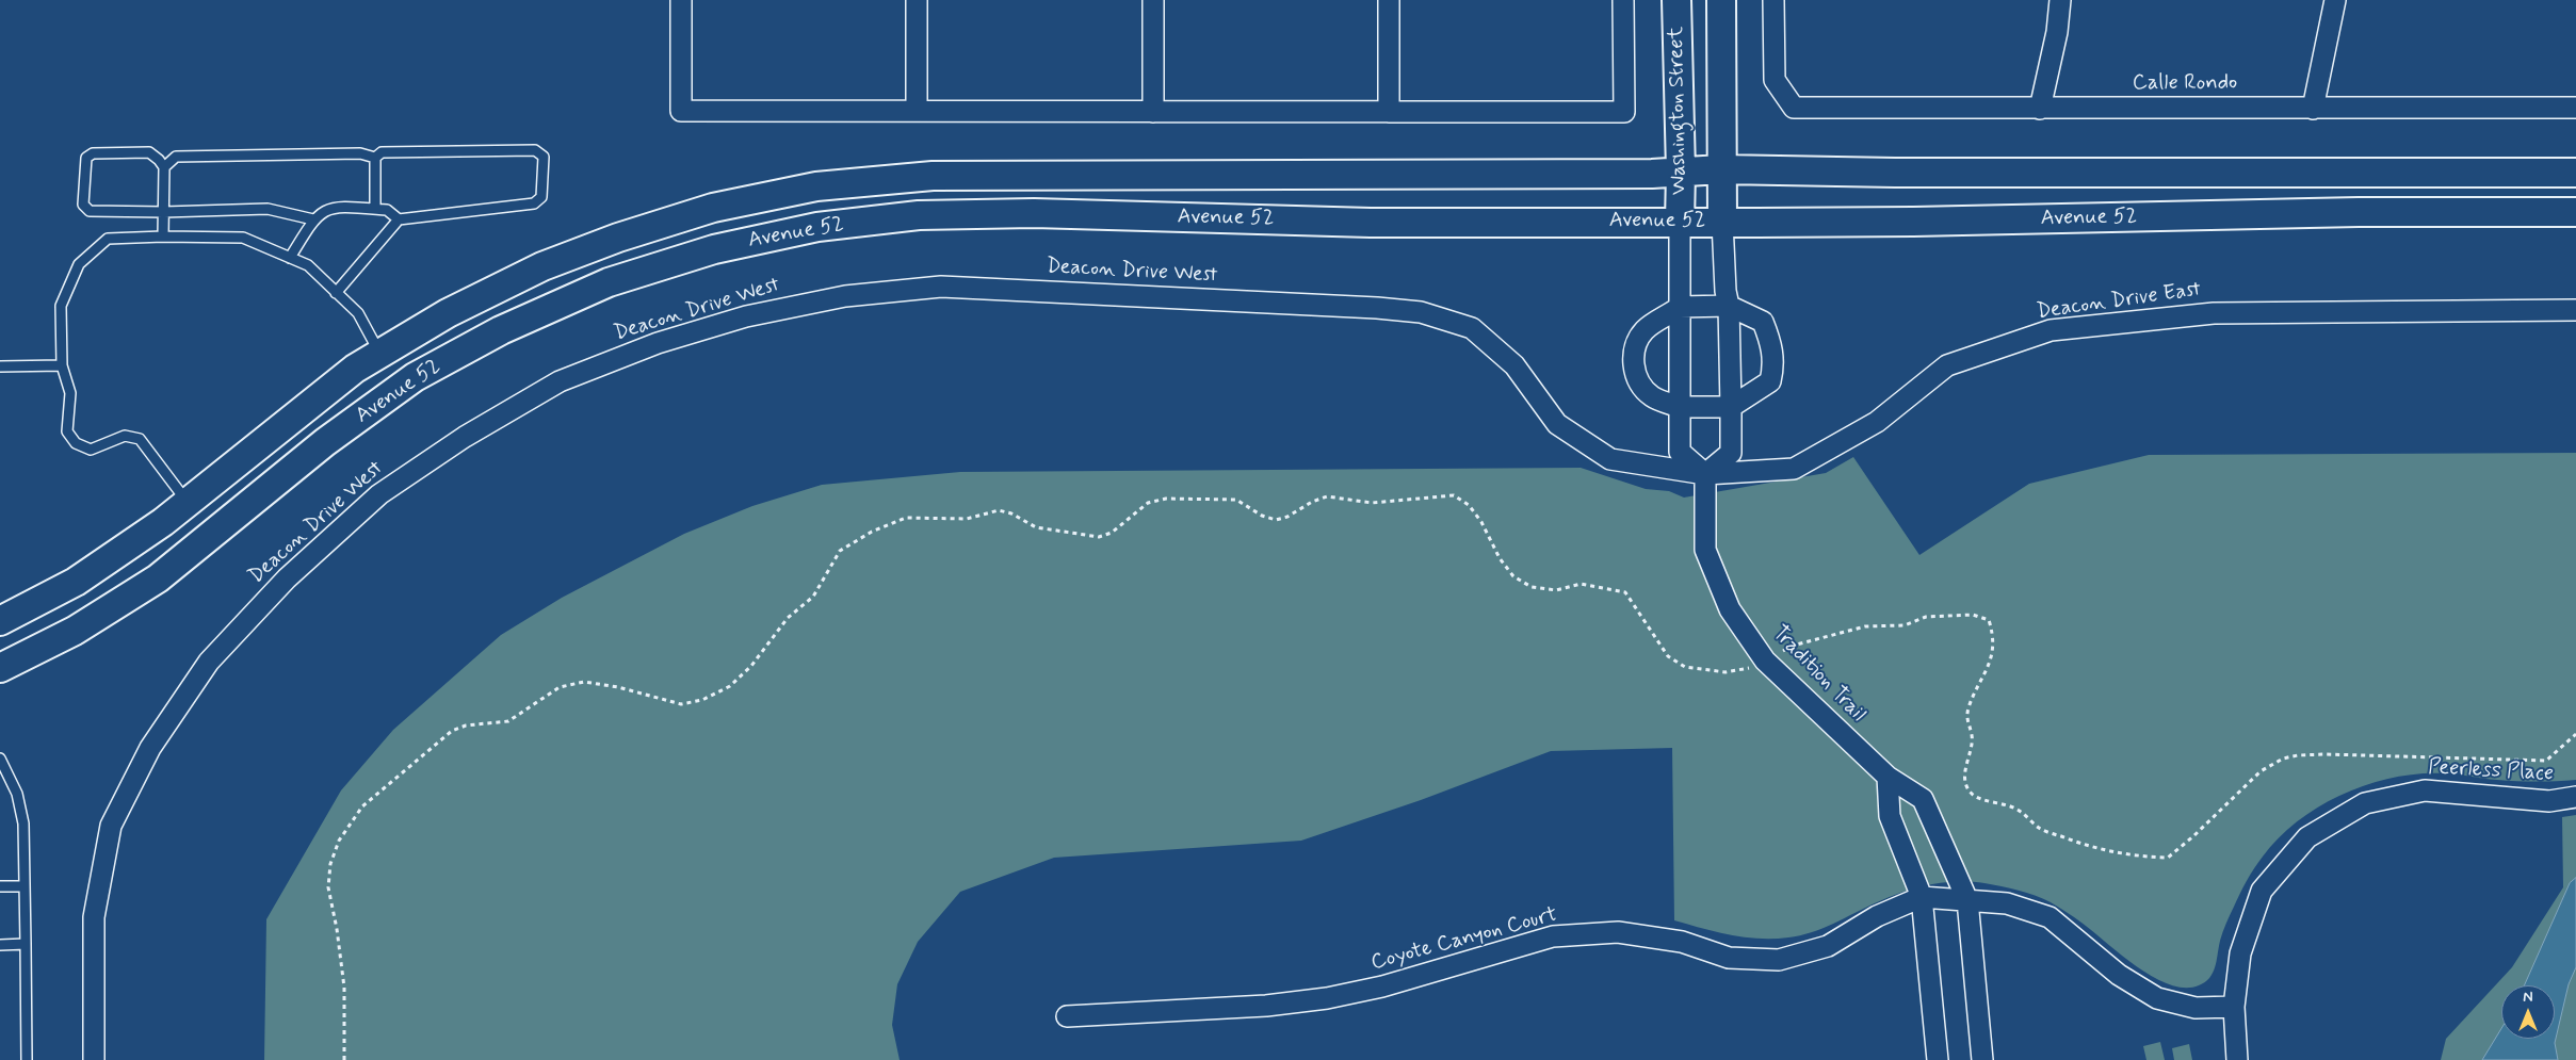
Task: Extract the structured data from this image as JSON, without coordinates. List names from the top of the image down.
{
  "streets": {
    "main road": ["Washington Street", "Avenue 52"],
    "street": [
      "Calle Rondo",
      "Deacon Drive West",
      "Deacon Drive East",
      "Tradition Trail",
      "Peerless Place",
      "Coyote Canyon Court"
    ]
  },
  "crossings": [
    ["Washington Street", "Avenue 52"],
    ["Deacon Drive West", "Deacon Drive East"],
    ["Deacon Drive West", "Tradition Trail"],
    ["Deacon Drive East", "Tradition Trail"]
  ],
  "north": "top"
}
